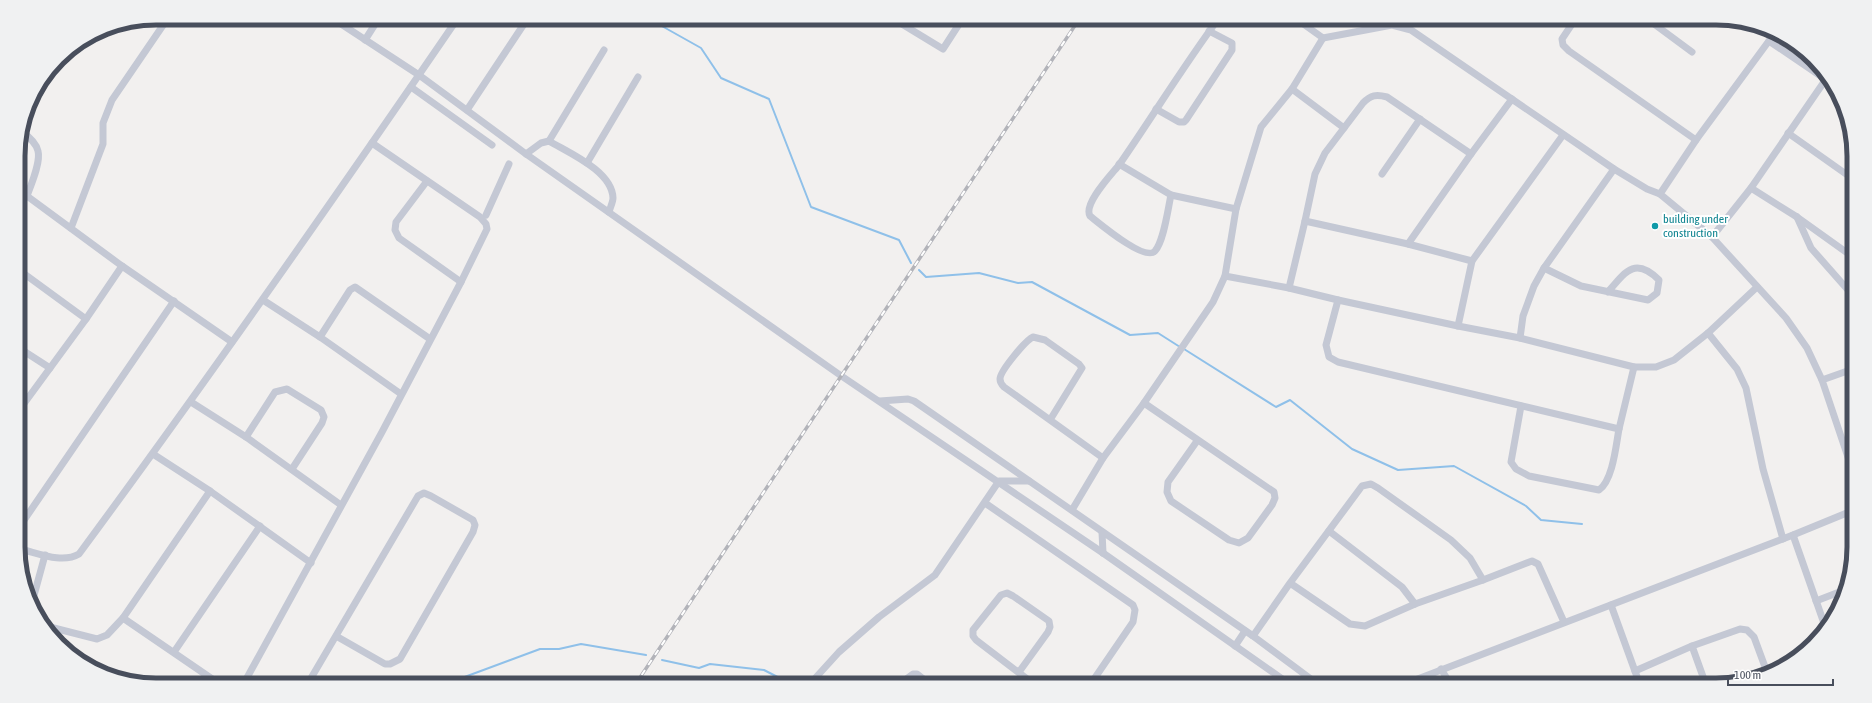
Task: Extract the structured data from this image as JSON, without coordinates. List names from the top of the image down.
{
  "places": ["building under construction"],
  "scale_bar": "100 m"
}
